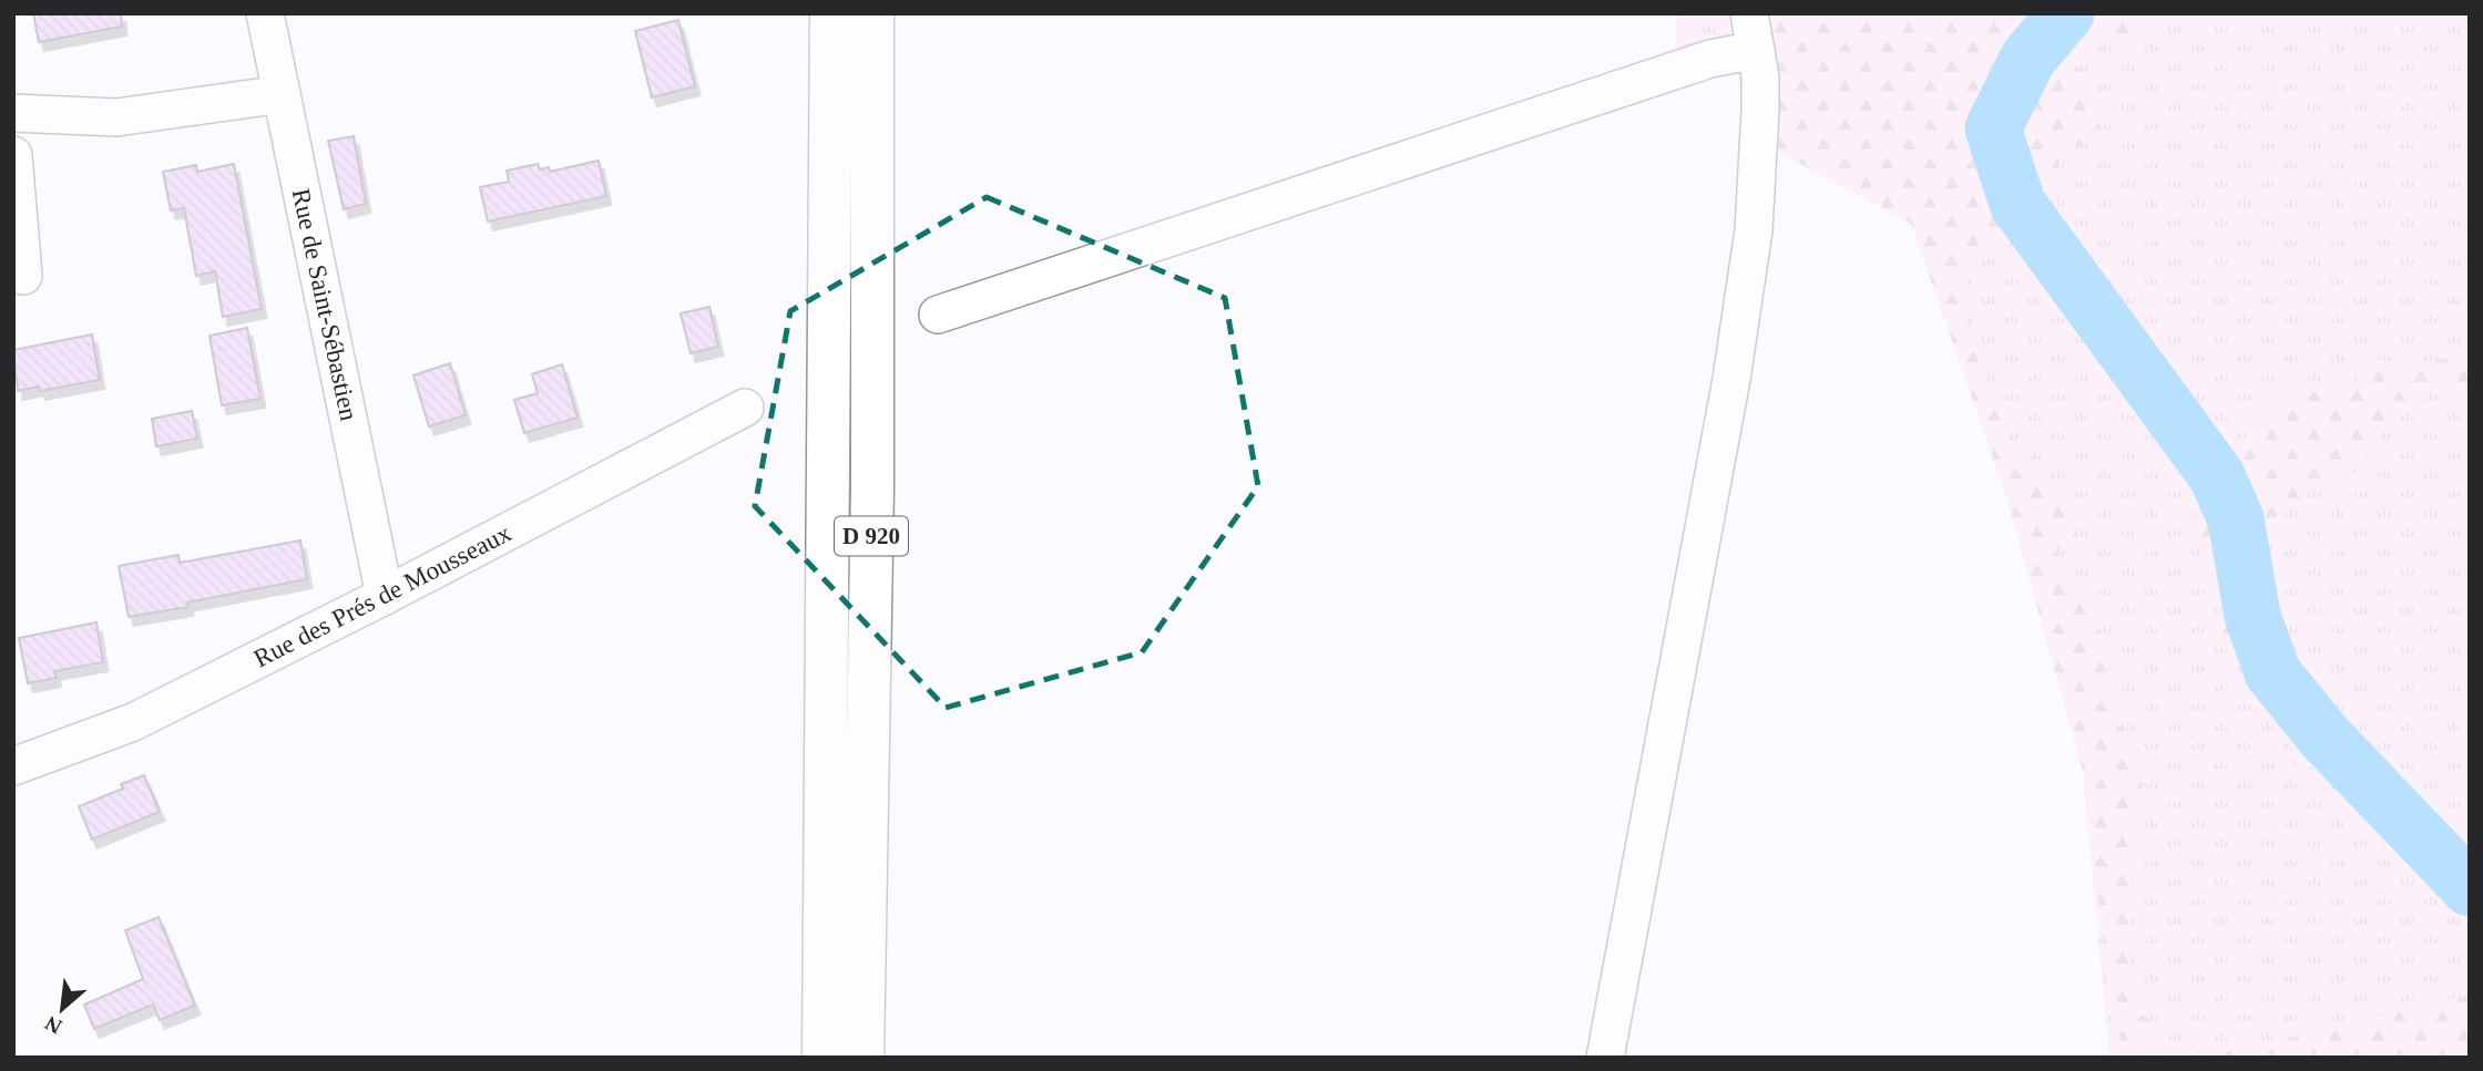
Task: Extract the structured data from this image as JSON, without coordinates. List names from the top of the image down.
{
  "streets": {
    "highway": ["D 920"],
    "street": ["Rue de Saint-Sébastien", "Rue des Prés de Mousseaux"]
  },
  "crossings": [
    ["Rue de Saint-Sébastien", "Rue des Prés de Mousseaux"]
  ],
  "north": "bottom left"
}
